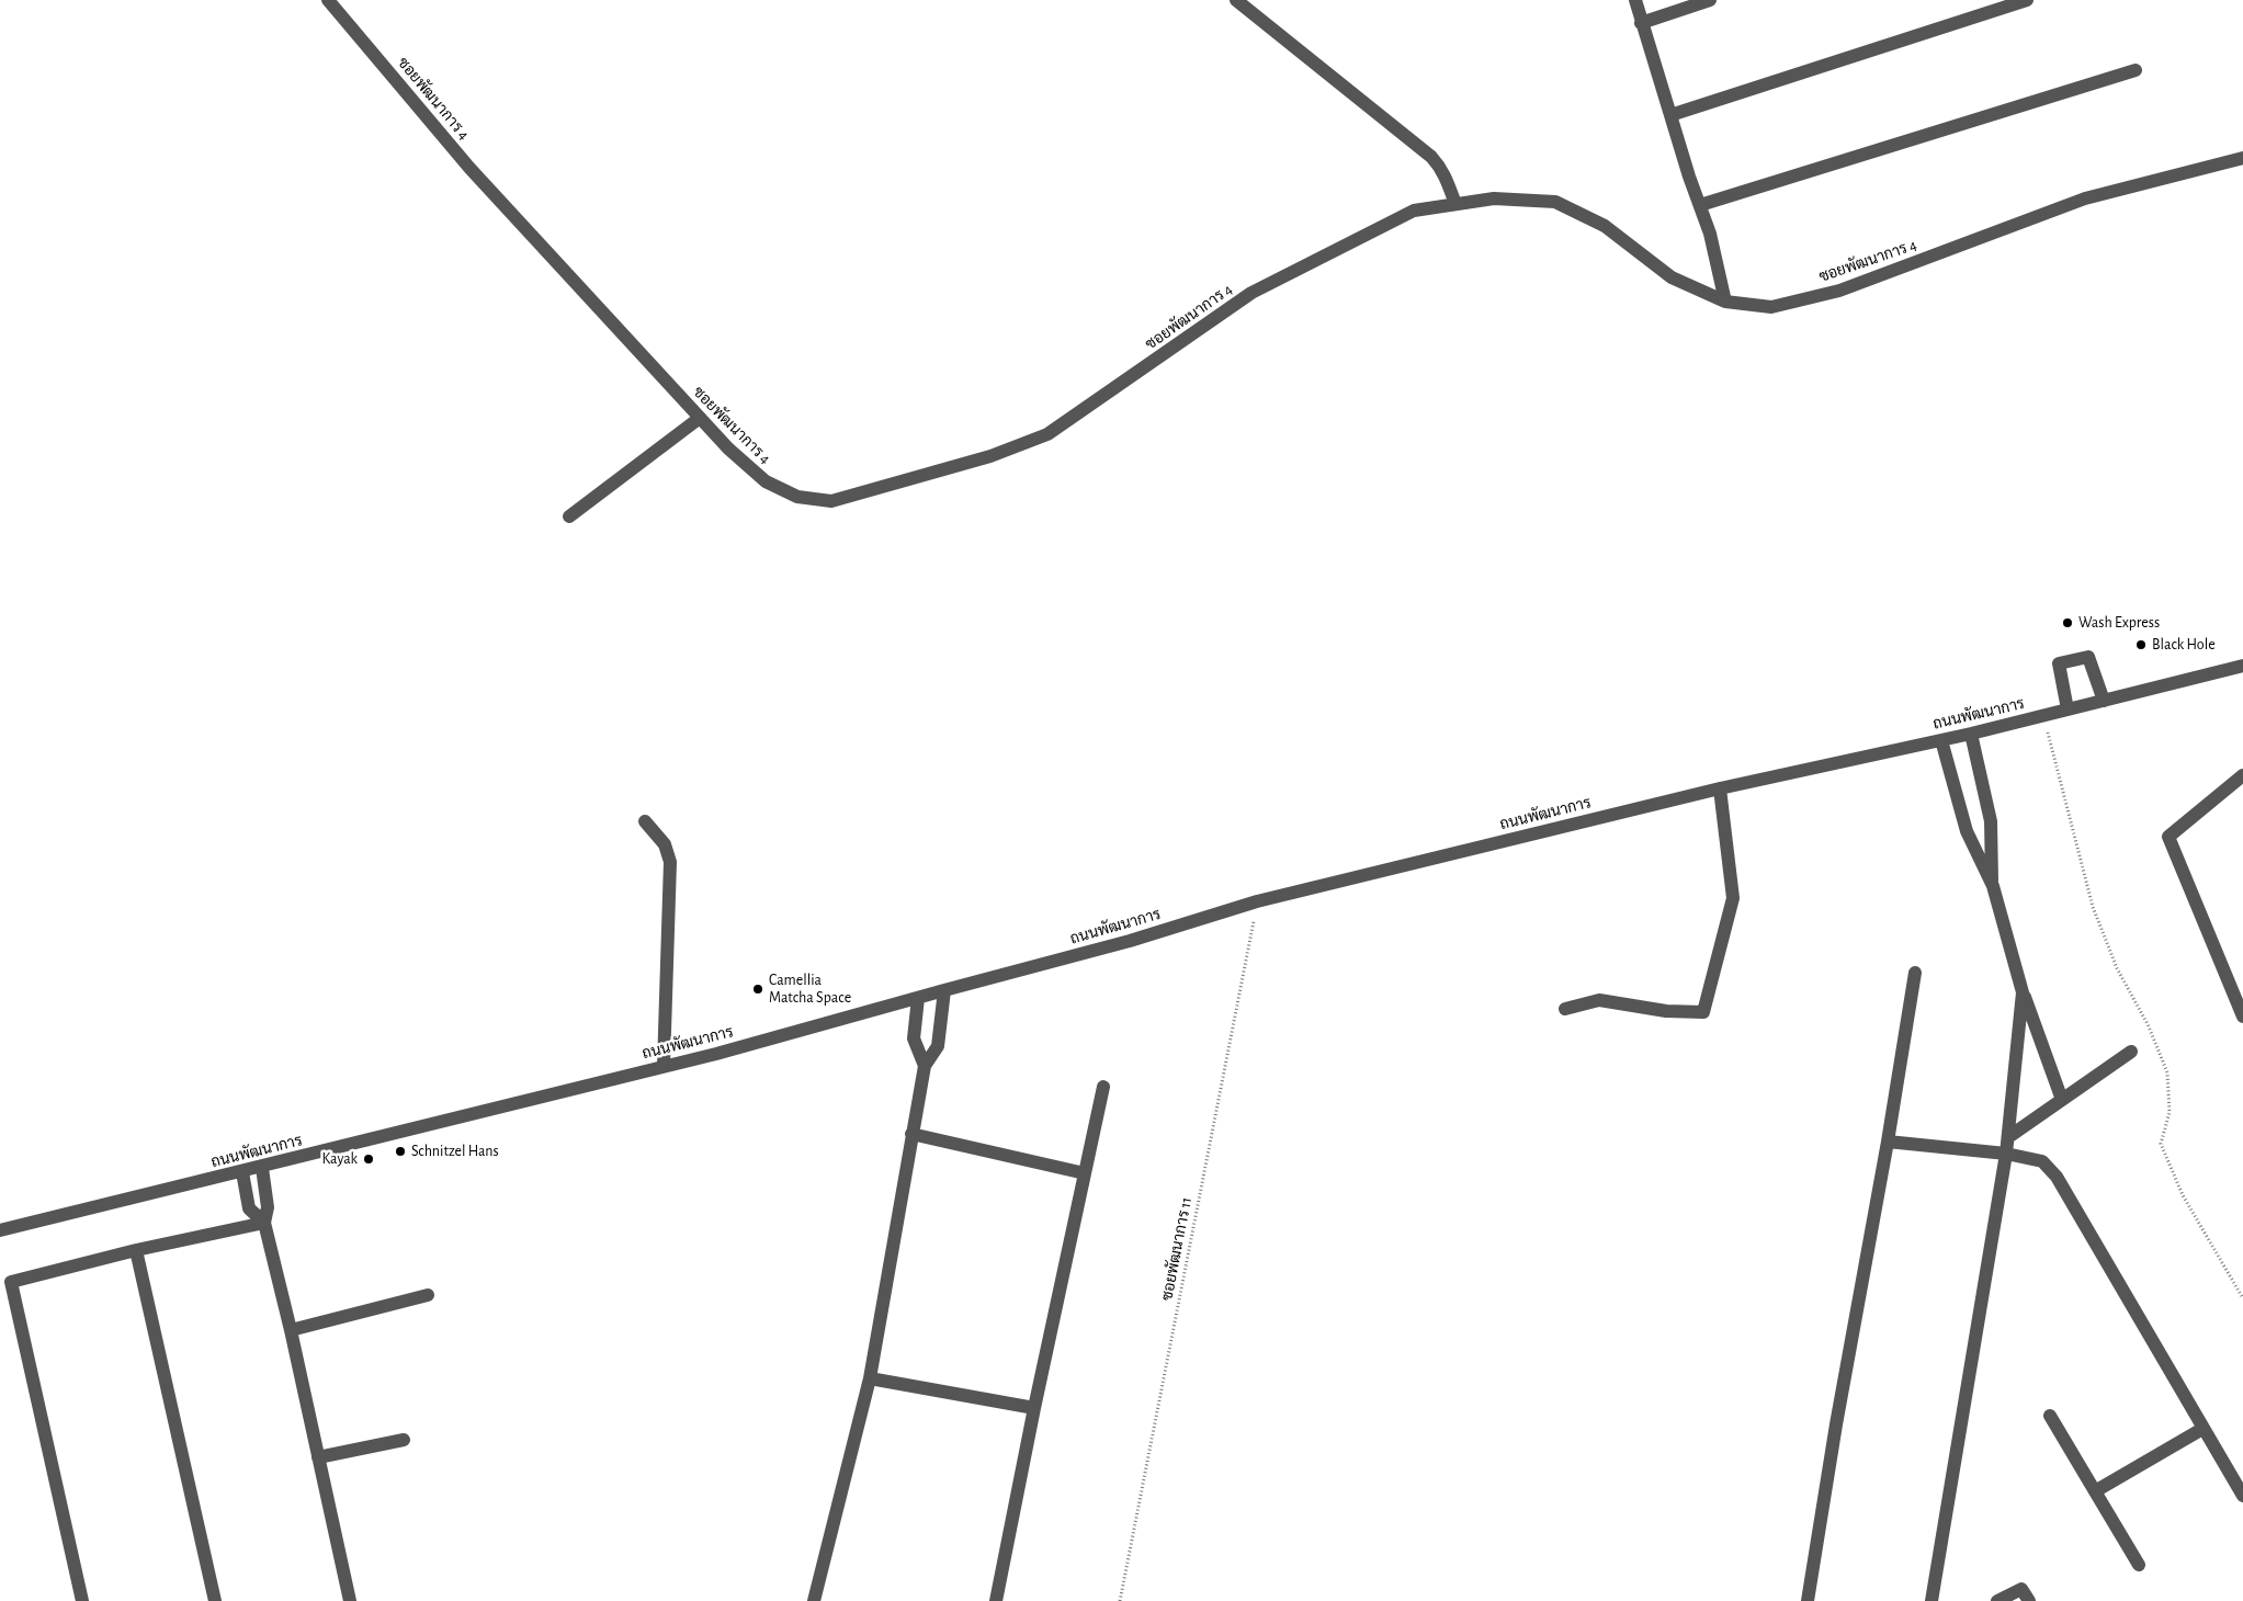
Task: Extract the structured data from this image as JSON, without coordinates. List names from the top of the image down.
{
  "streets": {
    "street": ["ซอยพัฒนาการ 4", "ถนนพัฒนาการ"],
    "path": ["ซอยพัฒนาการ 11"]
  },
  "crossings": [
    ["ถนนพัฒนาการ", "ซอยพัฒนาการ 11"]
  ],
  "places": [
    "Wash Express",
    "Black Hole",
    "Camellia Matcha Space",
    "Schnitzel Hans",
    "Kayak"
  ]
}
